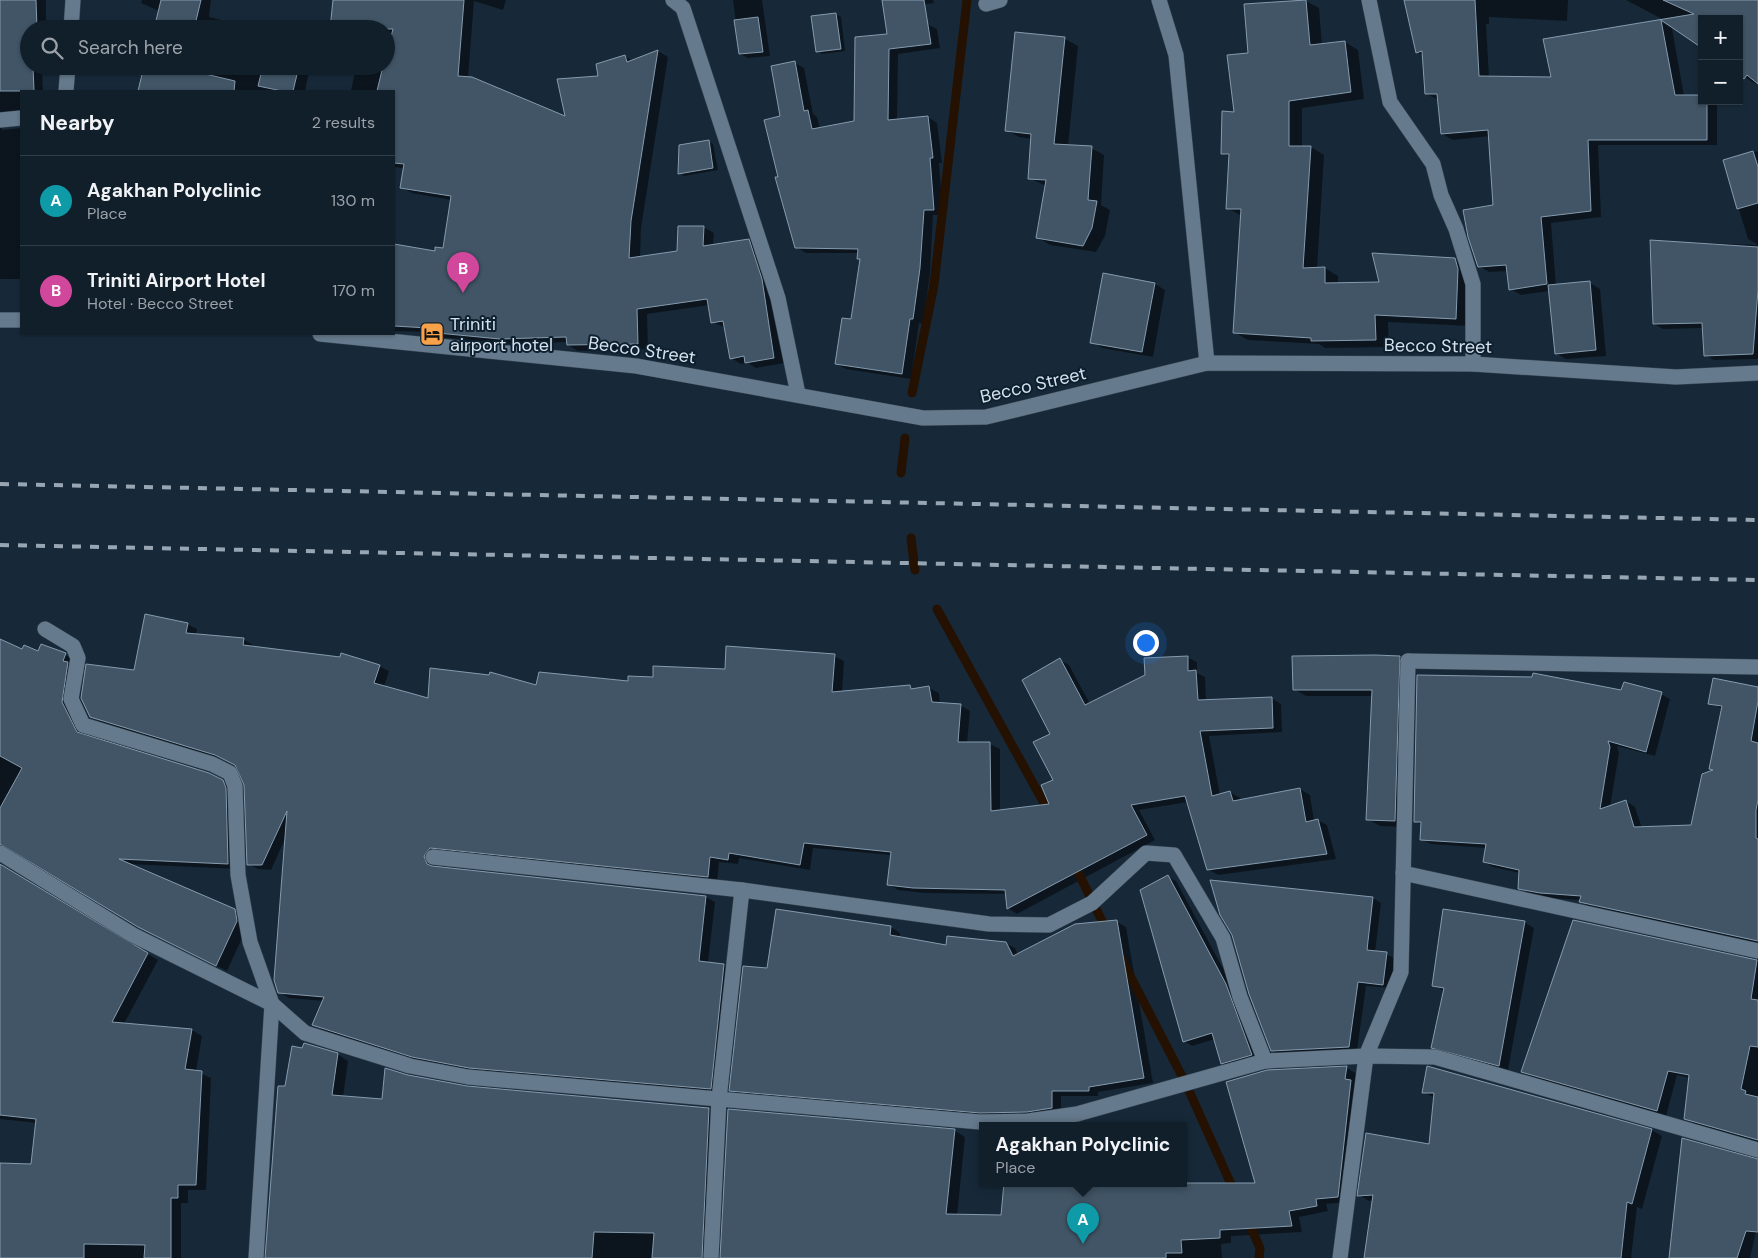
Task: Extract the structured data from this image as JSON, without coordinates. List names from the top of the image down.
{
  "streets": {
    "street": ["Becco Street"]
  },
  "places": {
    "hotel": ["Triniti airport hotel"]
  },
  "page": {
    "map_buttons": ["+", "−"],
    "search": "Search here",
    "heading": ["Nearby", "2 results"],
    "list": [
      {
        "mark": "A",
        "name": "Agakhan Polyclinic",
        "note": "Place",
        "value": "130 m"
      },
      {
        "mark": "B",
        "name": "Triniti Airport Hotel",
        "note": "Hotel · Becco Street",
        "value": "170 m"
      }
    ],
    "pins": ["B", "A"],
    "popup": ["Agakhan Polyclinic", "Place"]
  }
}
